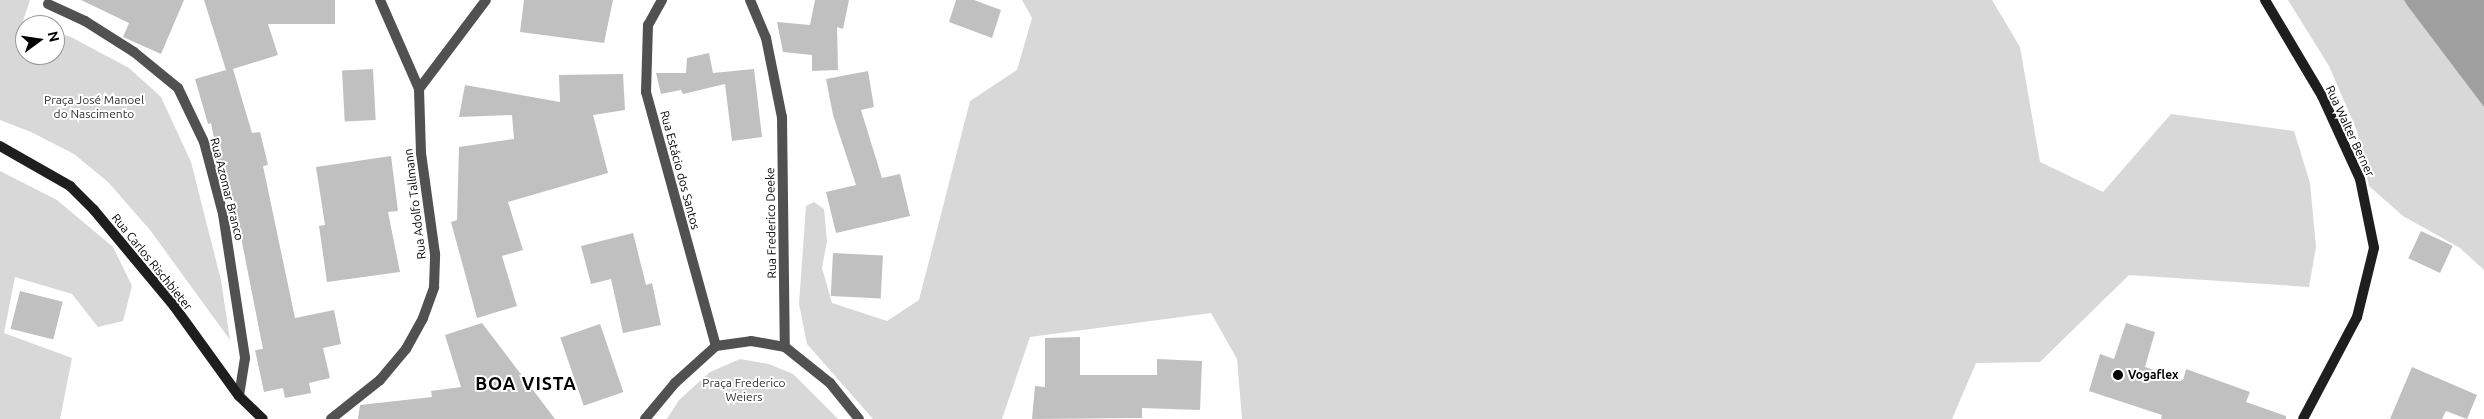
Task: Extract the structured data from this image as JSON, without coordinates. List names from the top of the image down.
{
  "streets": {
    "street": [
      "Rua Walter Berner",
      "Rua Estácio dos Santos",
      "Rua Azomar Branco",
      "Rua Adolfo Tallmann",
      "Rua Frederico Deeke",
      "Rua Carlos Rischbieter"
    ]
  },
  "crossings": [
    ["Rua Azomar Branco", "Rua Carlos Rischbieter"]
  ],
  "districts": ["BOA VISTA"],
  "parks": ["Praça José Manoel do Nascimento", "Praça Frederico Weiers"],
  "places": ["Vogaflex"],
  "north": "right"
}
